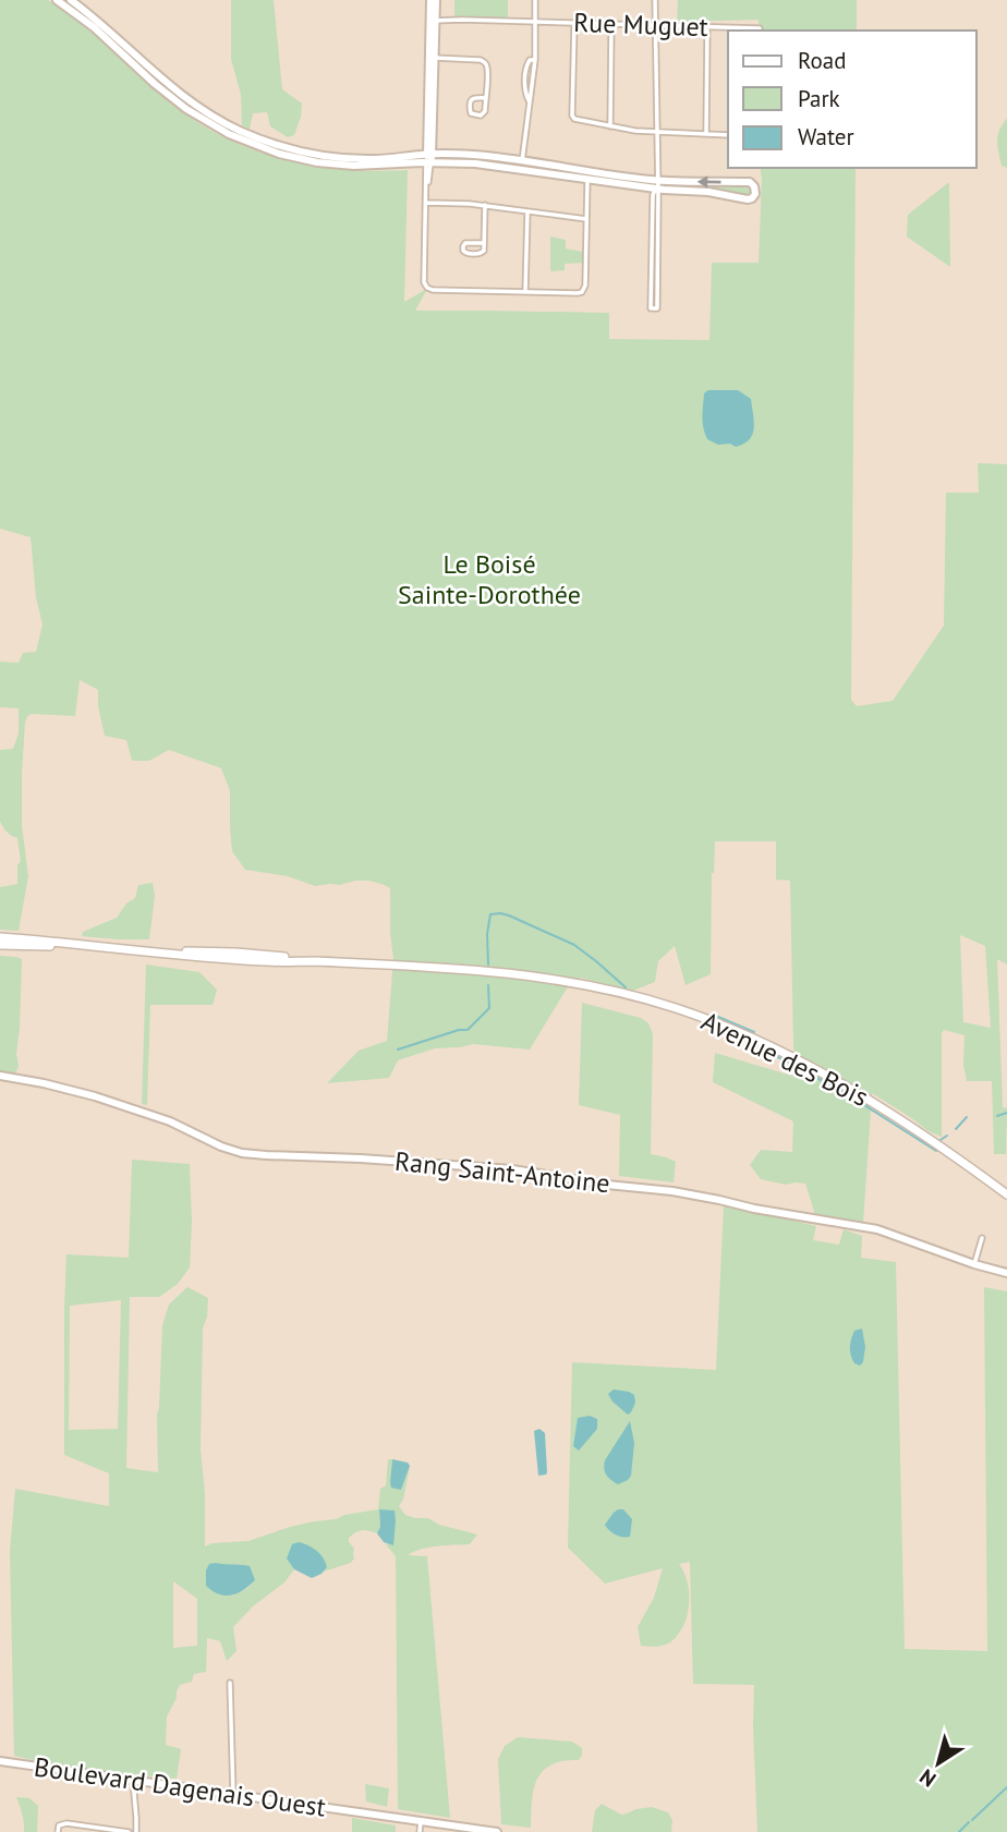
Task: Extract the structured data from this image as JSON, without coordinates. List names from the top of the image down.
{
  "streets": {
    "main road": ["Avenue des Bois"],
    "street": ["Rue Muguet", "Rang Saint-Antoine", "Boulevard Dagenais Ouest"]
  },
  "parks": ["Le Boisé Sainte-Dorothée"],
  "legend": ["Road", "Park", "Water"],
  "north": "bottom left"
}
